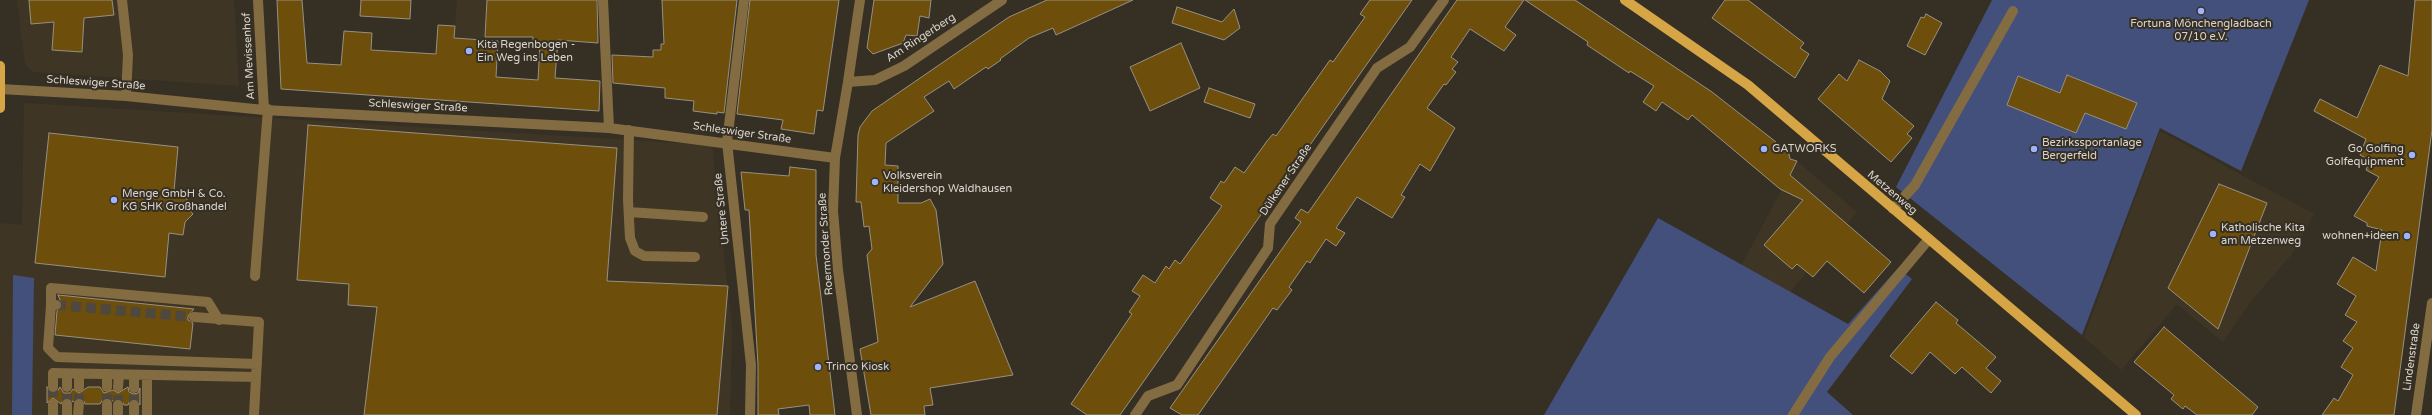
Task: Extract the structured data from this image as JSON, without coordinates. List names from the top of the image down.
{
  "streets": {
    "main road": ["Metzenweg"],
    "street": [
      "Am Ringerberg",
      "Am Mevissenhof",
      "Schleswiger Straße",
      "Dülkener Straße",
      "Untere Straße",
      "Roermonder Straße",
      "Lindenstraße"
    ]
  },
  "crossings": [
    ["Am Ringerberg", "Roermonder Straße"],
    ["Am Mevissenhof", "Schleswiger Straße"],
    ["Schleswiger Straße", "Untere Straße"],
    ["Schleswiger Straße", "Roermonder Straße"]
  ],
  "places": [
    "Fortuna Mönchengladbach 07/10 e.V.",
    "Kita Regenbogen - Ein Weg ins Leben",
    "GATWORKS",
    "Bezirkssportanlage Bergerfeld",
    "Go Golfing Golfequipment",
    "Volksverein Kleidershop Waldhausen",
    "Menge GmbH & Co. KG SHK Großhandel",
    "Katholische Kita am Metzenweg",
    "wohnen+ideen",
    "Trinco Kiosk"
  ]
}
